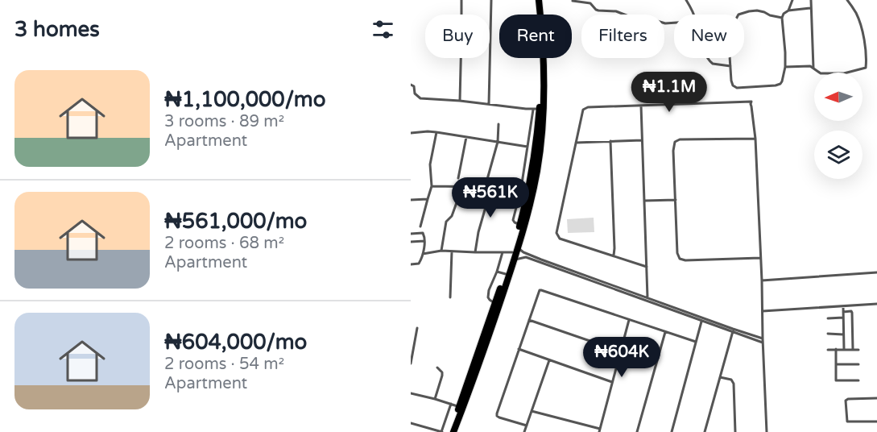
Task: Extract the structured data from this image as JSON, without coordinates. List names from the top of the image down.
{
  "north": "left",
  "page": {
    "heading": "3 homes",
    "chip": [
      "Buy",
      "Rent",
      "Filters",
      "New"
    ],
    "list": [
      {
        "name": "₦1,100,000/mo",
        "note": "3 rooms · 89 m² · Apartment"
      },
      {
        "name": "₦561,000/mo",
        "note": "2 rooms · 68 m² · Apartment"
      },
      {
        "name": "₦604,000/mo",
        "note": "2 rooms · 54 m² · Apartment"
      }
    ],
    "price": ["₦1.1M", "₦561K", "₦604K"]
  }
}
